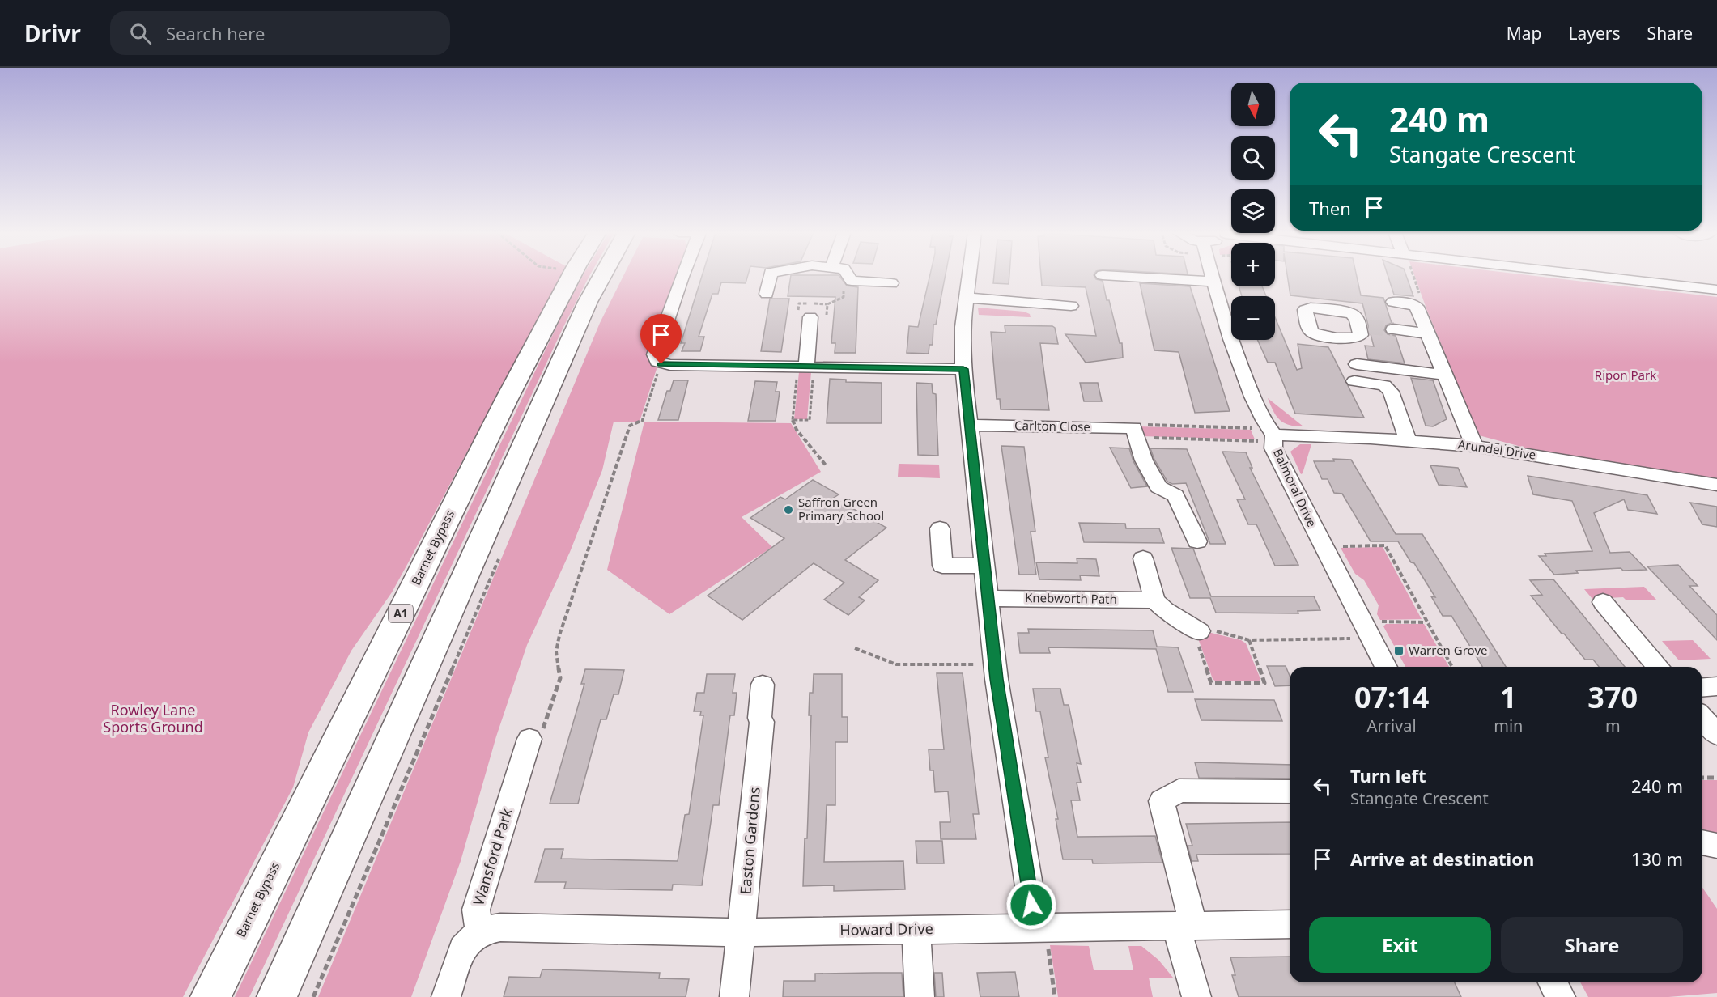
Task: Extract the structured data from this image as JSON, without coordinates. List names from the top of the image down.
{
  "streets": {
    "highway": ["Barnet Bypass", "A1"],
    "street": [
      "Carlton Close",
      "Arundel Drive",
      "Balmoral Drive",
      "Knebworth Path",
      "Easton Gardens",
      "Wansford Park",
      "Howard Drive"
    ]
  },
  "crossings": [
    ["Arundel Drive", "Balmoral Drive"],
    ["Easton Gardens", "Howard Drive"],
    ["Wansford Park", "Howard Drive"]
  ],
  "parks": ["Ripon Park", "Rowley Lane Sports Ground"],
  "places": {
    "other": ["Saffron Green Primary School"],
    "transit": ["Warren Grove"]
  },
  "north": "bottom",
  "page": {
    "header": "Drivr",
    "search": "Search here",
    "nav": ["Map", "Layers", "Share"],
    "map_buttons": ["+", "−"],
    "turn": ["240 m", "Stangate Crescent"],
    "then": "Then",
    "eta": [
      "07:14",
      "Arrival",
      "1",
      "min",
      "370",
      "m"
    ],
    "list": [
      {
        "name": "Turn left",
        "note": "Stangate Crescent",
        "value": "240 m"
      },
      {
        "name": "Arrive at destination",
        "value": "130 m"
      }
    ],
    "buttons": ["Exit", "Share"]
  }
}
